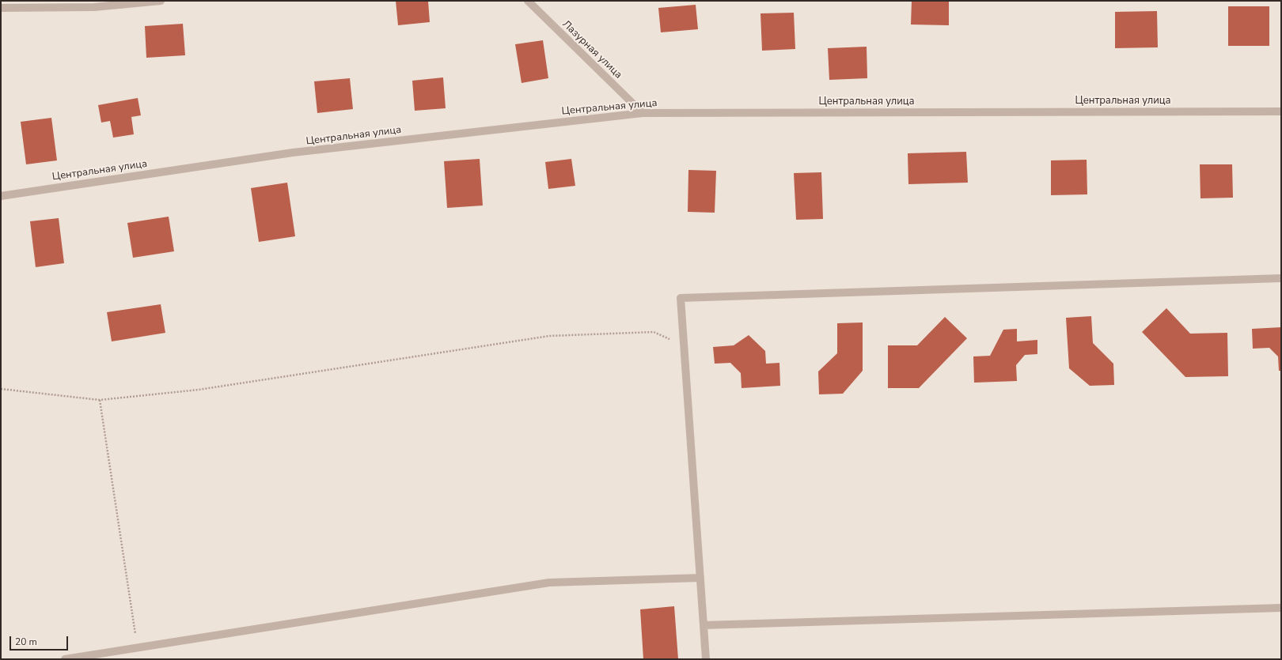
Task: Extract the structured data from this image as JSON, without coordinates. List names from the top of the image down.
{
  "streets": {
    "street": ["Лазурная улица", "Центральная улица"]
  },
  "crossings": [
    ["Лазурная улица", "Центральная улица"]
  ],
  "scale_bar": "20 m"
}
